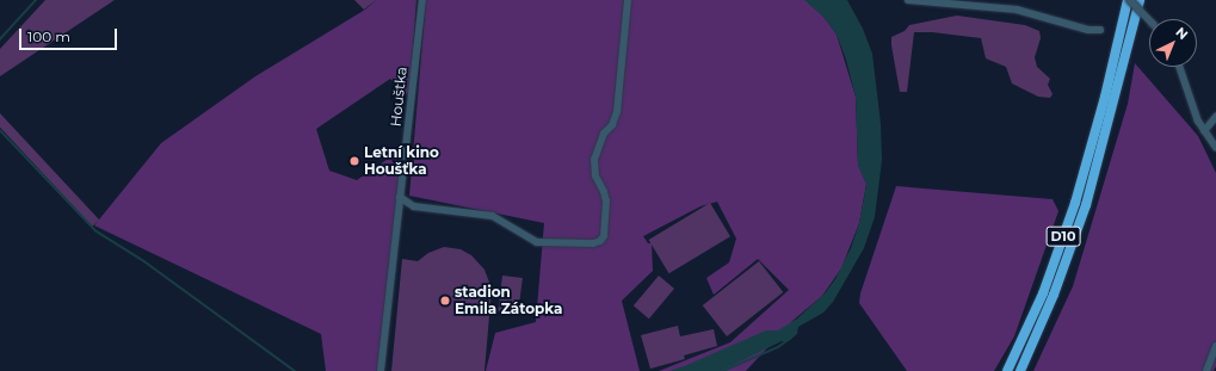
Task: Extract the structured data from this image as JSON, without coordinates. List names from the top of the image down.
{
  "streets": {
    "highway": ["D10"],
    "street": ["Houštka"]
  },
  "places": ["Letní kino Houšťka", "stadion Emila Zátopka"],
  "scale_bar": "100 m",
  "north": "top right"
}
